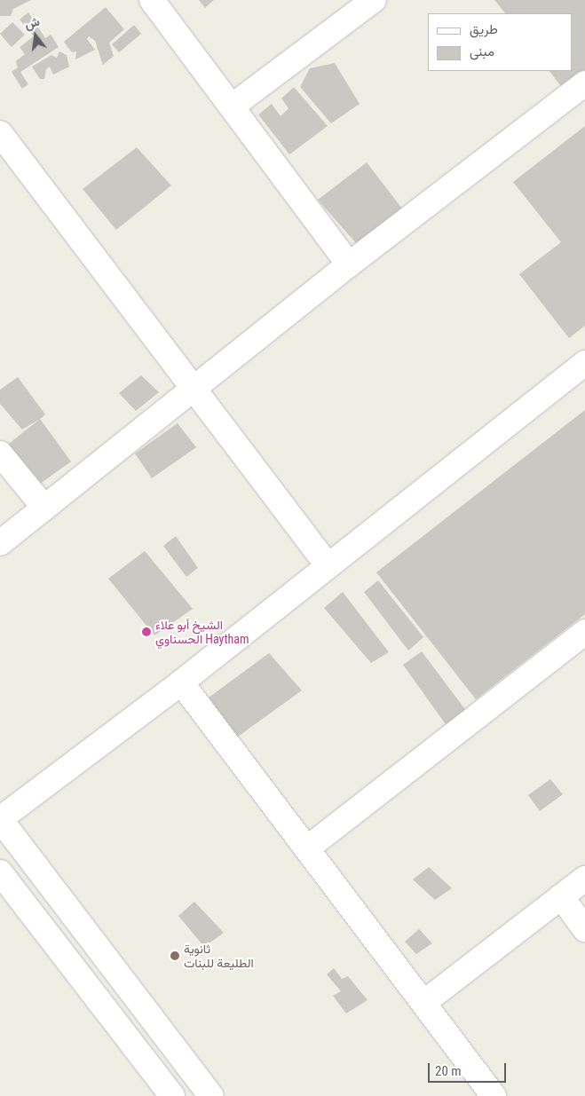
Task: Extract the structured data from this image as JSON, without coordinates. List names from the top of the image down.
{
  "places": ["الشيخ أبو علاء الحسناوي Haytham", "ثانوية الطليعة للبنات"],
  "legend": ["طريق", "مبنى"],
  "scale_bar": "20 m",
  "north": "top"
}
